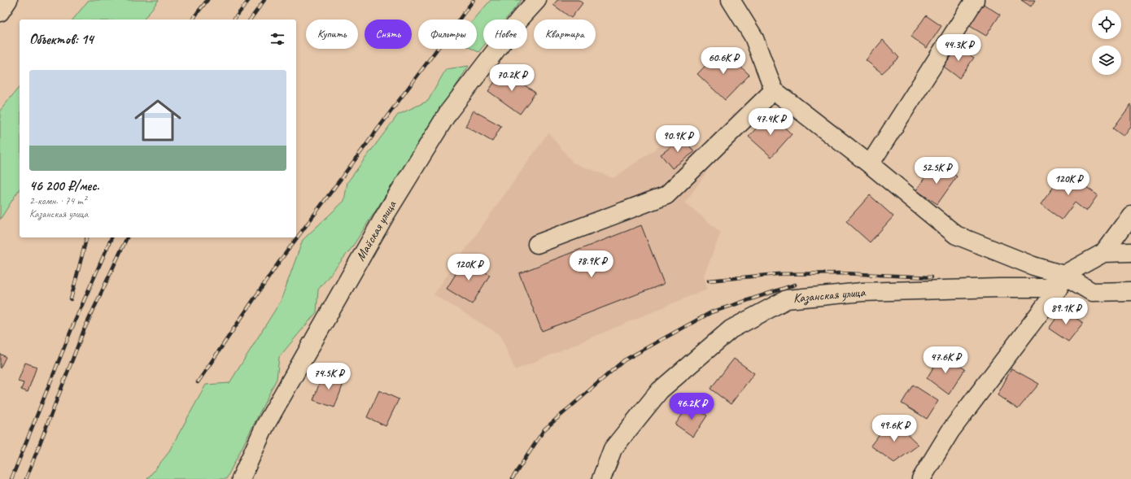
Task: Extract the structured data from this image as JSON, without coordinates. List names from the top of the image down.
{
  "streets": {
    "street": ["Майская улица", "Казанская улица"]
  },
  "page": {
    "chip": [
      "Купить",
      "Снять",
      "Фильтры",
      "Новое",
      "Квартира"
    ],
    "heading": "Объектов: 14",
    "price": [
      "44.3K ₽",
      "60.6K ₽",
      "70.2K ₽",
      "47.4K ₽",
      "90.9K ₽",
      "52.5K ₽",
      "120K ₽",
      "78.9K ₽",
      "120K ₽",
      "89.1K ₽",
      "47.6K ₽",
      "74.5K ₽",
      "46.2K ₽",
      "49.6K ₽"
    ],
    "list": [
      {
        "name": "46 200 ₽/мес.",
        "note": "2-комн. · 74 m² · Казанская улица"
      }
    ]
  }
}
